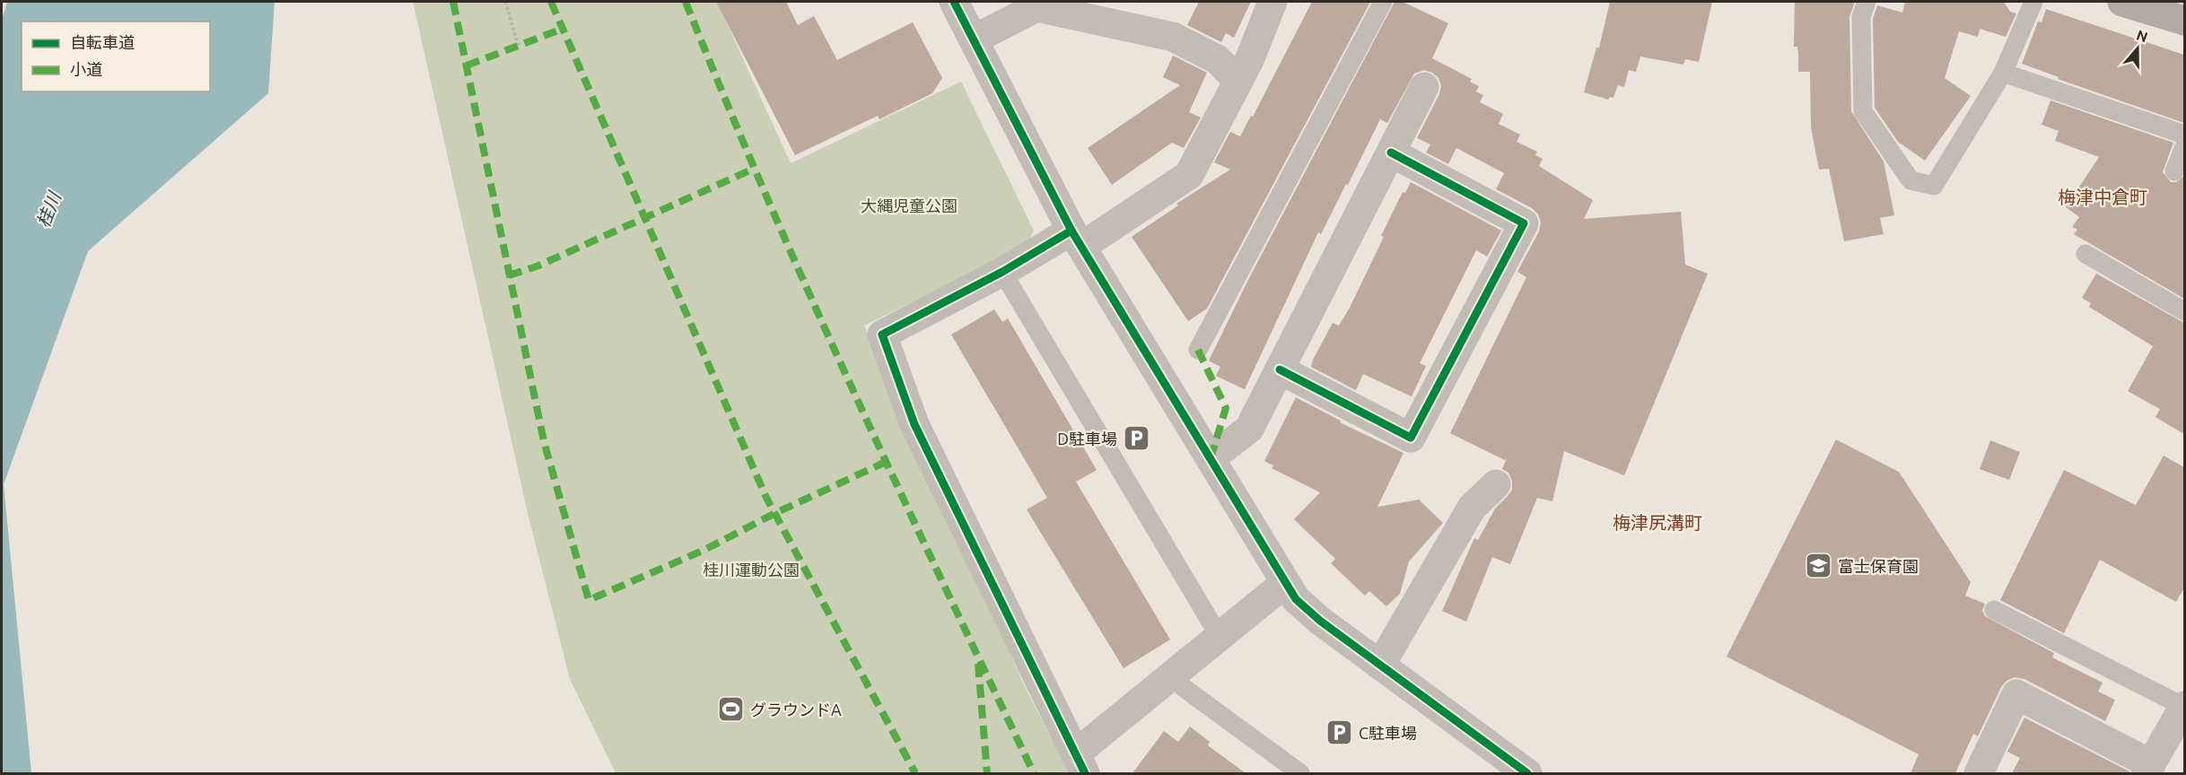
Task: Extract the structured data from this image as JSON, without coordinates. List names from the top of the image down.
{
  "districts": ["梅津中倉町", "梅津尻溝町"],
  "water": ["桂川"],
  "parks": ["大縄児童公園", "桂川運動公園"],
  "places": {
    "parking": ["D駐車場", "C駐車場"],
    "school or university": ["富士保育園"],
    "sports": ["グラウンドA"]
  },
  "legend": ["自転車道", "小道"],
  "north": "top"
}
